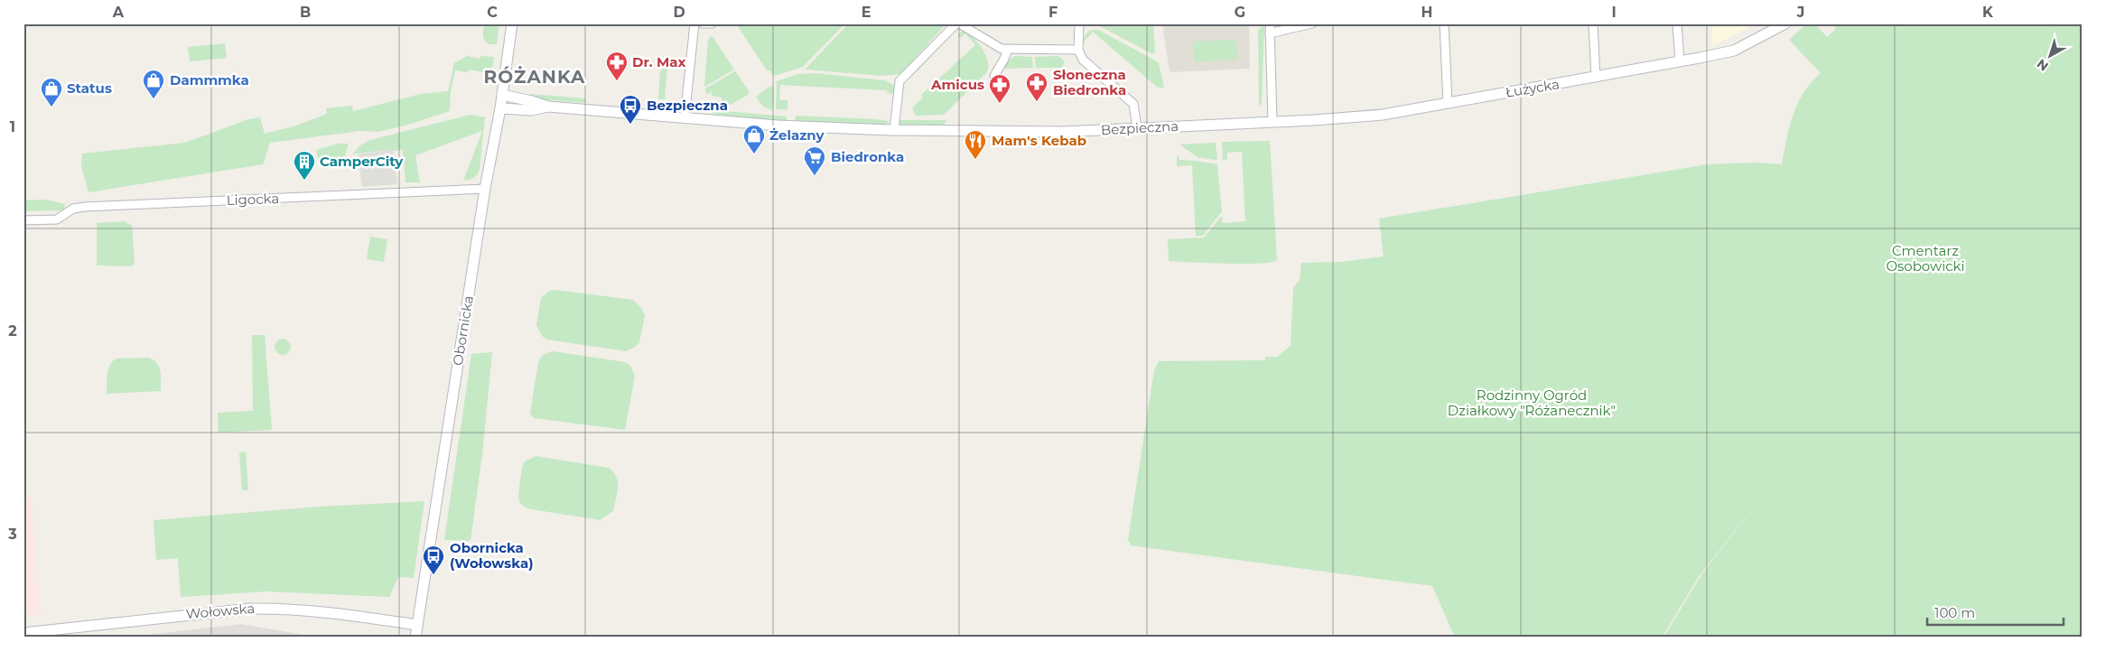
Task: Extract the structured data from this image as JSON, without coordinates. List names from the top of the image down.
{
  "streets": {
    "street": [
      "Łużycka",
      "Bezpieczna",
      "Ligocka",
      "Obornicka",
      "Wołowska"
    ]
  },
  "crossings": [
    ["Łużycka", "Bezpieczna"],
    ["Bezpieczna", "Obornicka"],
    ["Ligocka", "Obornicka"],
    ["Obornicka", "Wołowska"]
  ],
  "districts": ["RÓŻANKA"],
  "parks": ["Cmentarz Osobowicki", "Rodzinny Ogród Działkowy \"Różanecznik\""],
  "places": {
    "pharmacy": ["Dr. Max", "Słoneczna Biedronka", "Amicus"],
    "shop": ["Dammmka", "Status", "Żelazny"],
    "bus stop": ["Bezpieczna", "Obornicka (Wołowska)"],
    "restaurant": ["Mam's Kebab"],
    "supermarket": ["Biedronka"],
    "building": ["CamperCity"]
  },
  "scale_bar": "100 m",
  "north": "bottom left",
  "grid": {
    "columns": [
      "A",
      "B",
      "C",
      "D",
      "E",
      "F",
      "G",
      "H",
      "I",
      "J",
      "K"
    ],
    "rows": ["1", "2", "3"]
  }
}
